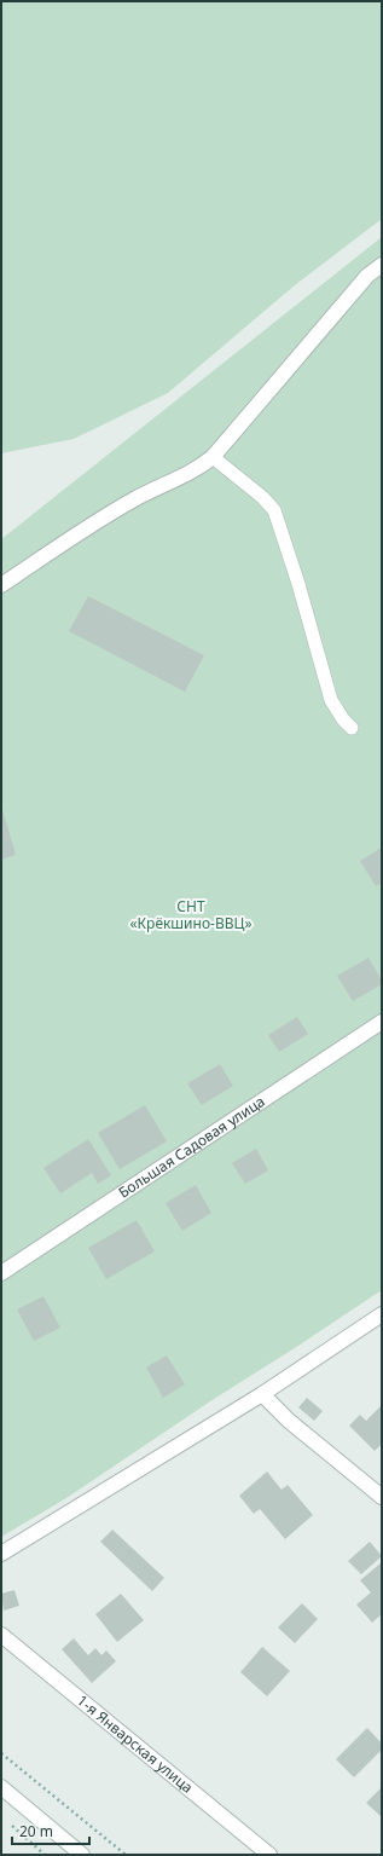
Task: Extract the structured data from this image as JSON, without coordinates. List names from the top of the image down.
{
  "streets": {
    "street": ["Большая Садовая улица", "1-я Январская улица"]
  },
  "parks": ["СНТ «Крёкшино-ВВЦ»"],
  "scale_bar": "20 m"
}
